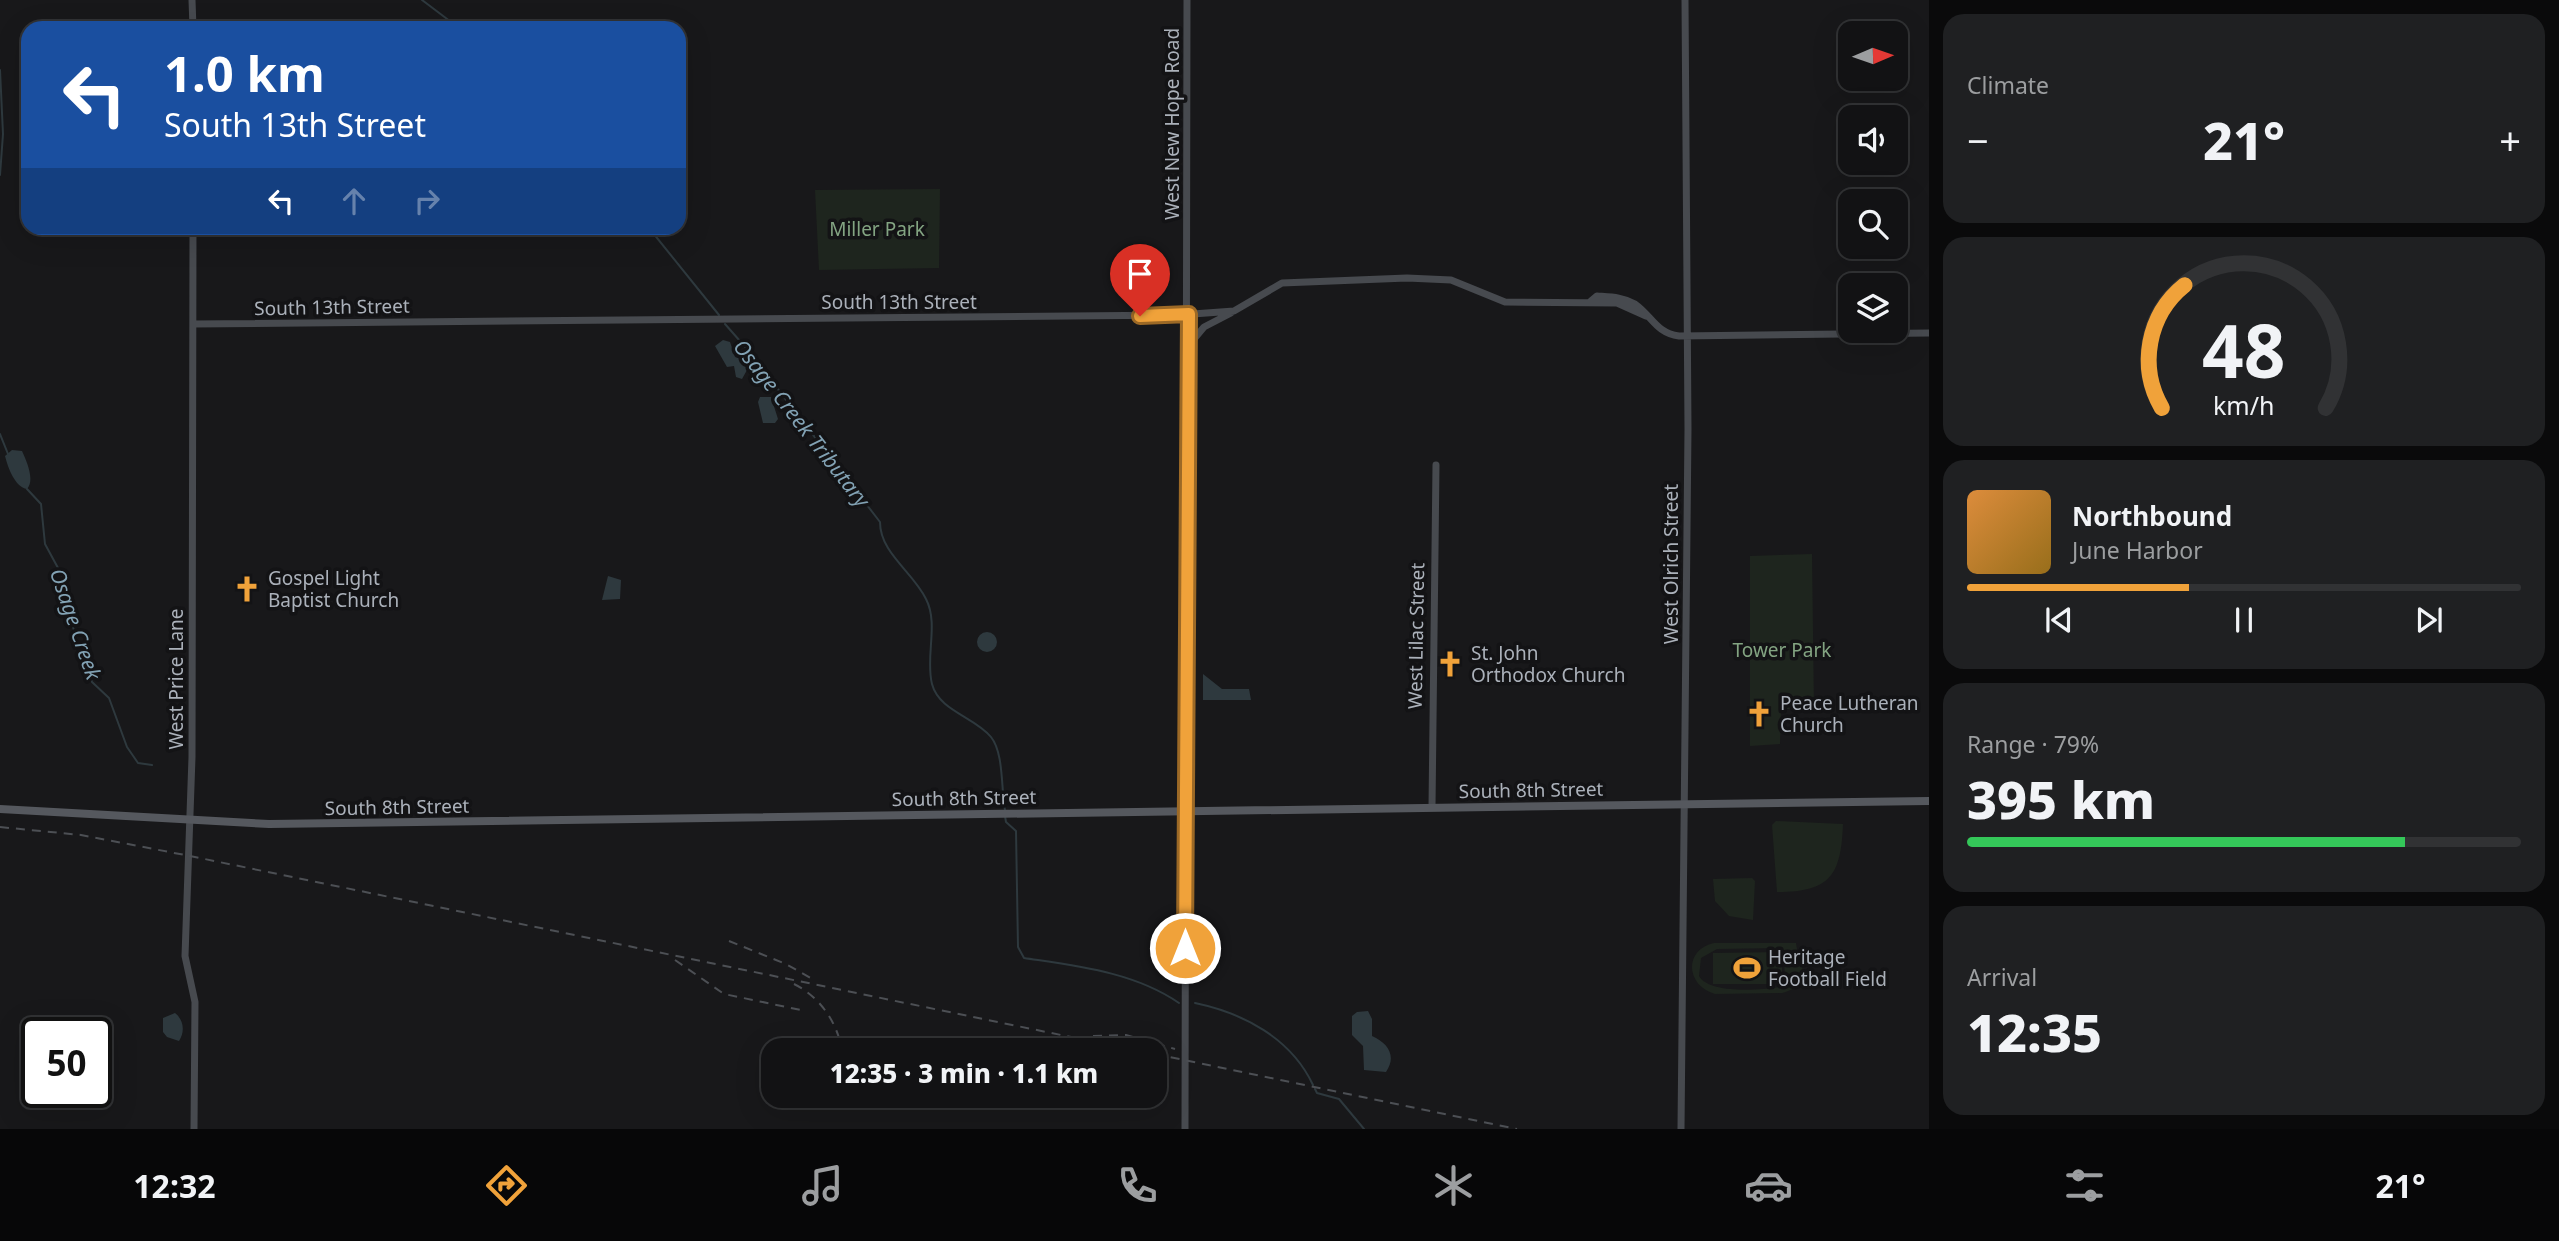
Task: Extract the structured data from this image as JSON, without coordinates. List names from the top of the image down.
{
  "streets": {
    "main road": ["South 8th Street"],
    "street": [
      "West New Hope Road",
      "South 13th Street",
      "West Olrich Street",
      "West Lilac Street",
      "West Price Lane"
    ]
  },
  "crossings": [
    ["West New Hope Road", "South 13th Street"],
    ["West New Hope Road", "South 8th Street"],
    ["South 13th Street", "West Olrich Street"],
    ["South 13th Street", "West Price Lane"],
    ["West Olrich Street", "South 8th Street"],
    ["West Lilac Street", "South 8th Street"],
    ["West Price Lane", "South 8th Street"]
  ],
  "water": ["Osage Creek Tributary", "Osage Creek"],
  "parks": ["Miller Park", "Tower Park"],
  "places": {
    "church": ["Gospel Light Baptist Church", "St. John Orthodox Church", "Peace Lutheran Church"],
    "sports": ["Heritage Football Field"]
  },
  "north": "right",
  "page": {
    "tile": [
      "Climate",
      ["Range · 79%", "395 km"],
      ["Arrival", "12:35"]
    ],
    "turn": ["1.0 km", "South 13th Street"],
    "heat": ["−", "21°", "+"],
    "song": ["Northbound", "June Harbor"],
    "limit": "50",
    "trip": "12:35 · 3 min · 1.1 km",
    "tabs": ["12:32", "21°"],
    "gauge": ["48", "km/h"]
  }
}
